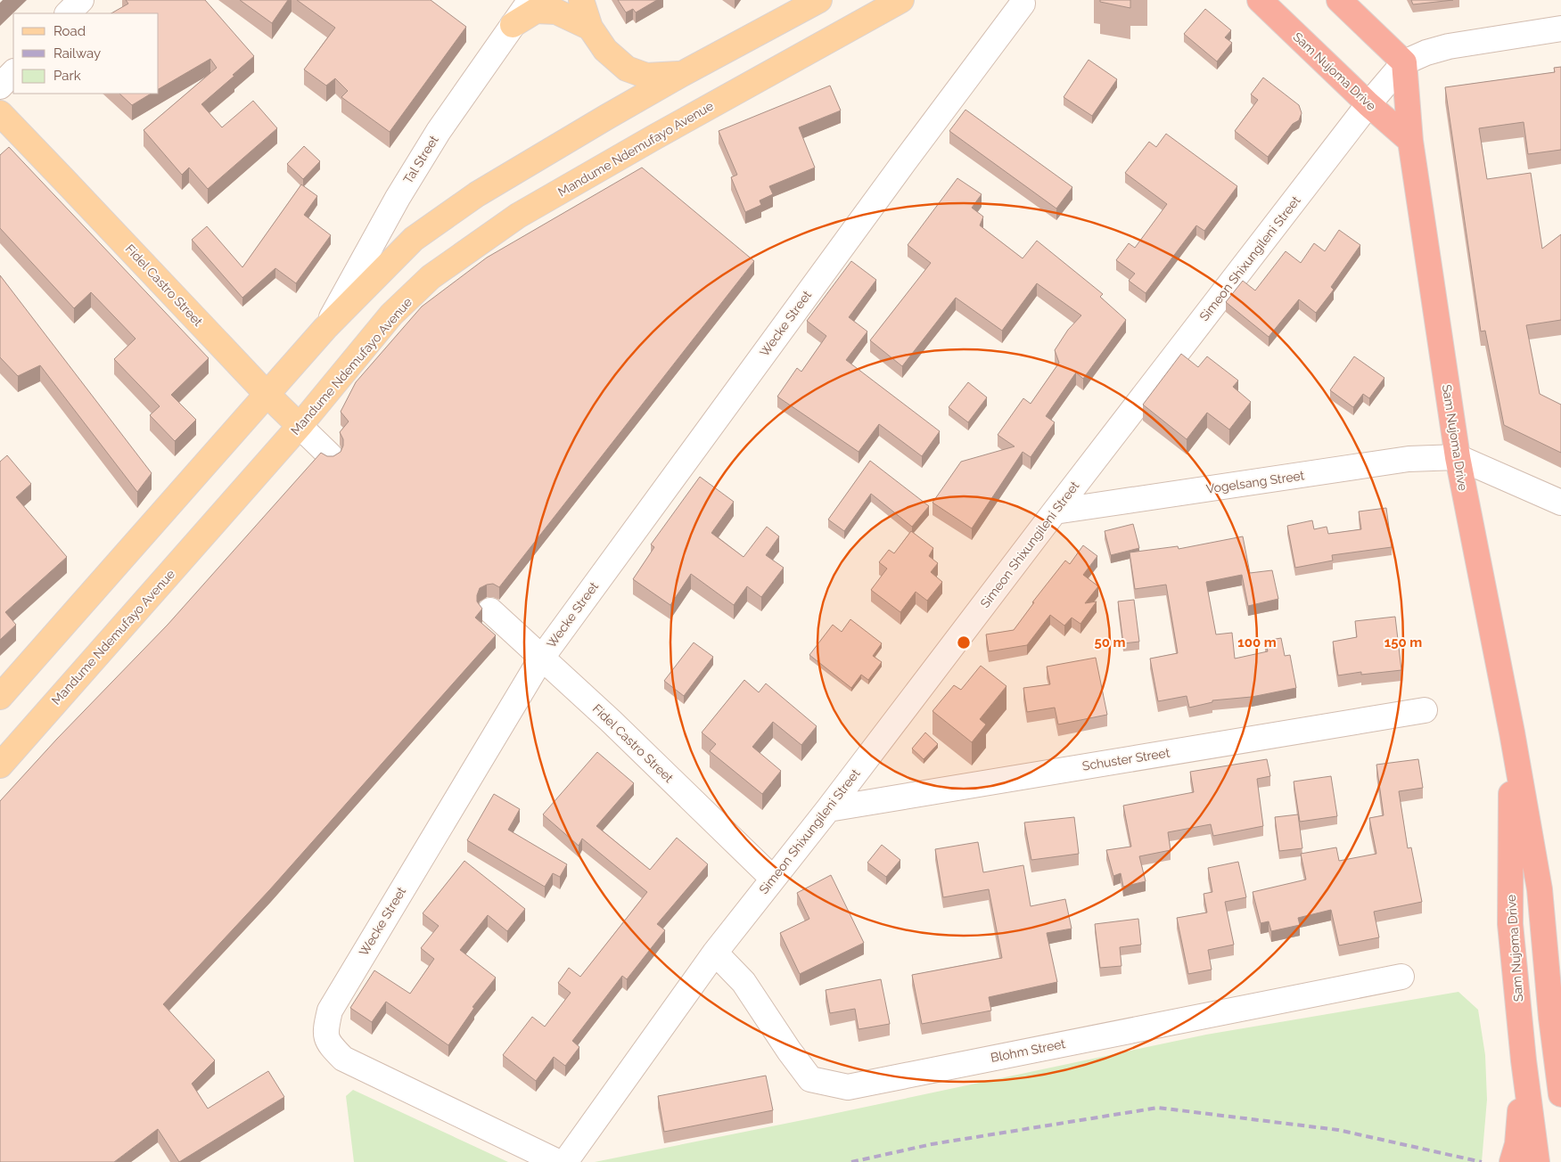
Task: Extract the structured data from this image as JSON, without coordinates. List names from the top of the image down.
{
  "streets": {
    "highway": ["Sam Nujoma Drive"],
    "main road": ["Mandume Ndemufayo Avenue", "Fidel Castro Street"],
    "street": [
      "Tal Street",
      "Simeon Shixungileni Street",
      "Wecke Street",
      "Vogelsang Street",
      "Schuster Street",
      "Blohm Street"
    ]
  },
  "crossings": [
    ["Sam Nujoma Drive", "Simeon Shixungileni Street"],
    ["Sam Nujoma Drive", "Vogelsang Street"],
    ["Mandume Ndemufayo Avenue", "Fidel Castro Street"],
    ["Simeon Shixungileni Street", "Fidel Castro Street"],
    ["Simeon Shixungileni Street", "Vogelsang Street"],
    ["Simeon Shixungileni Street", "Schuster Street"],
    ["Simeon Shixungileni Street", "Blohm Street"],
    ["Fidel Castro Street", "Wecke Street"]
  ],
  "legend": ["Road", "Railway", "Park"],
  "rings": ["50 m", "100 m", "150 m"]
}
